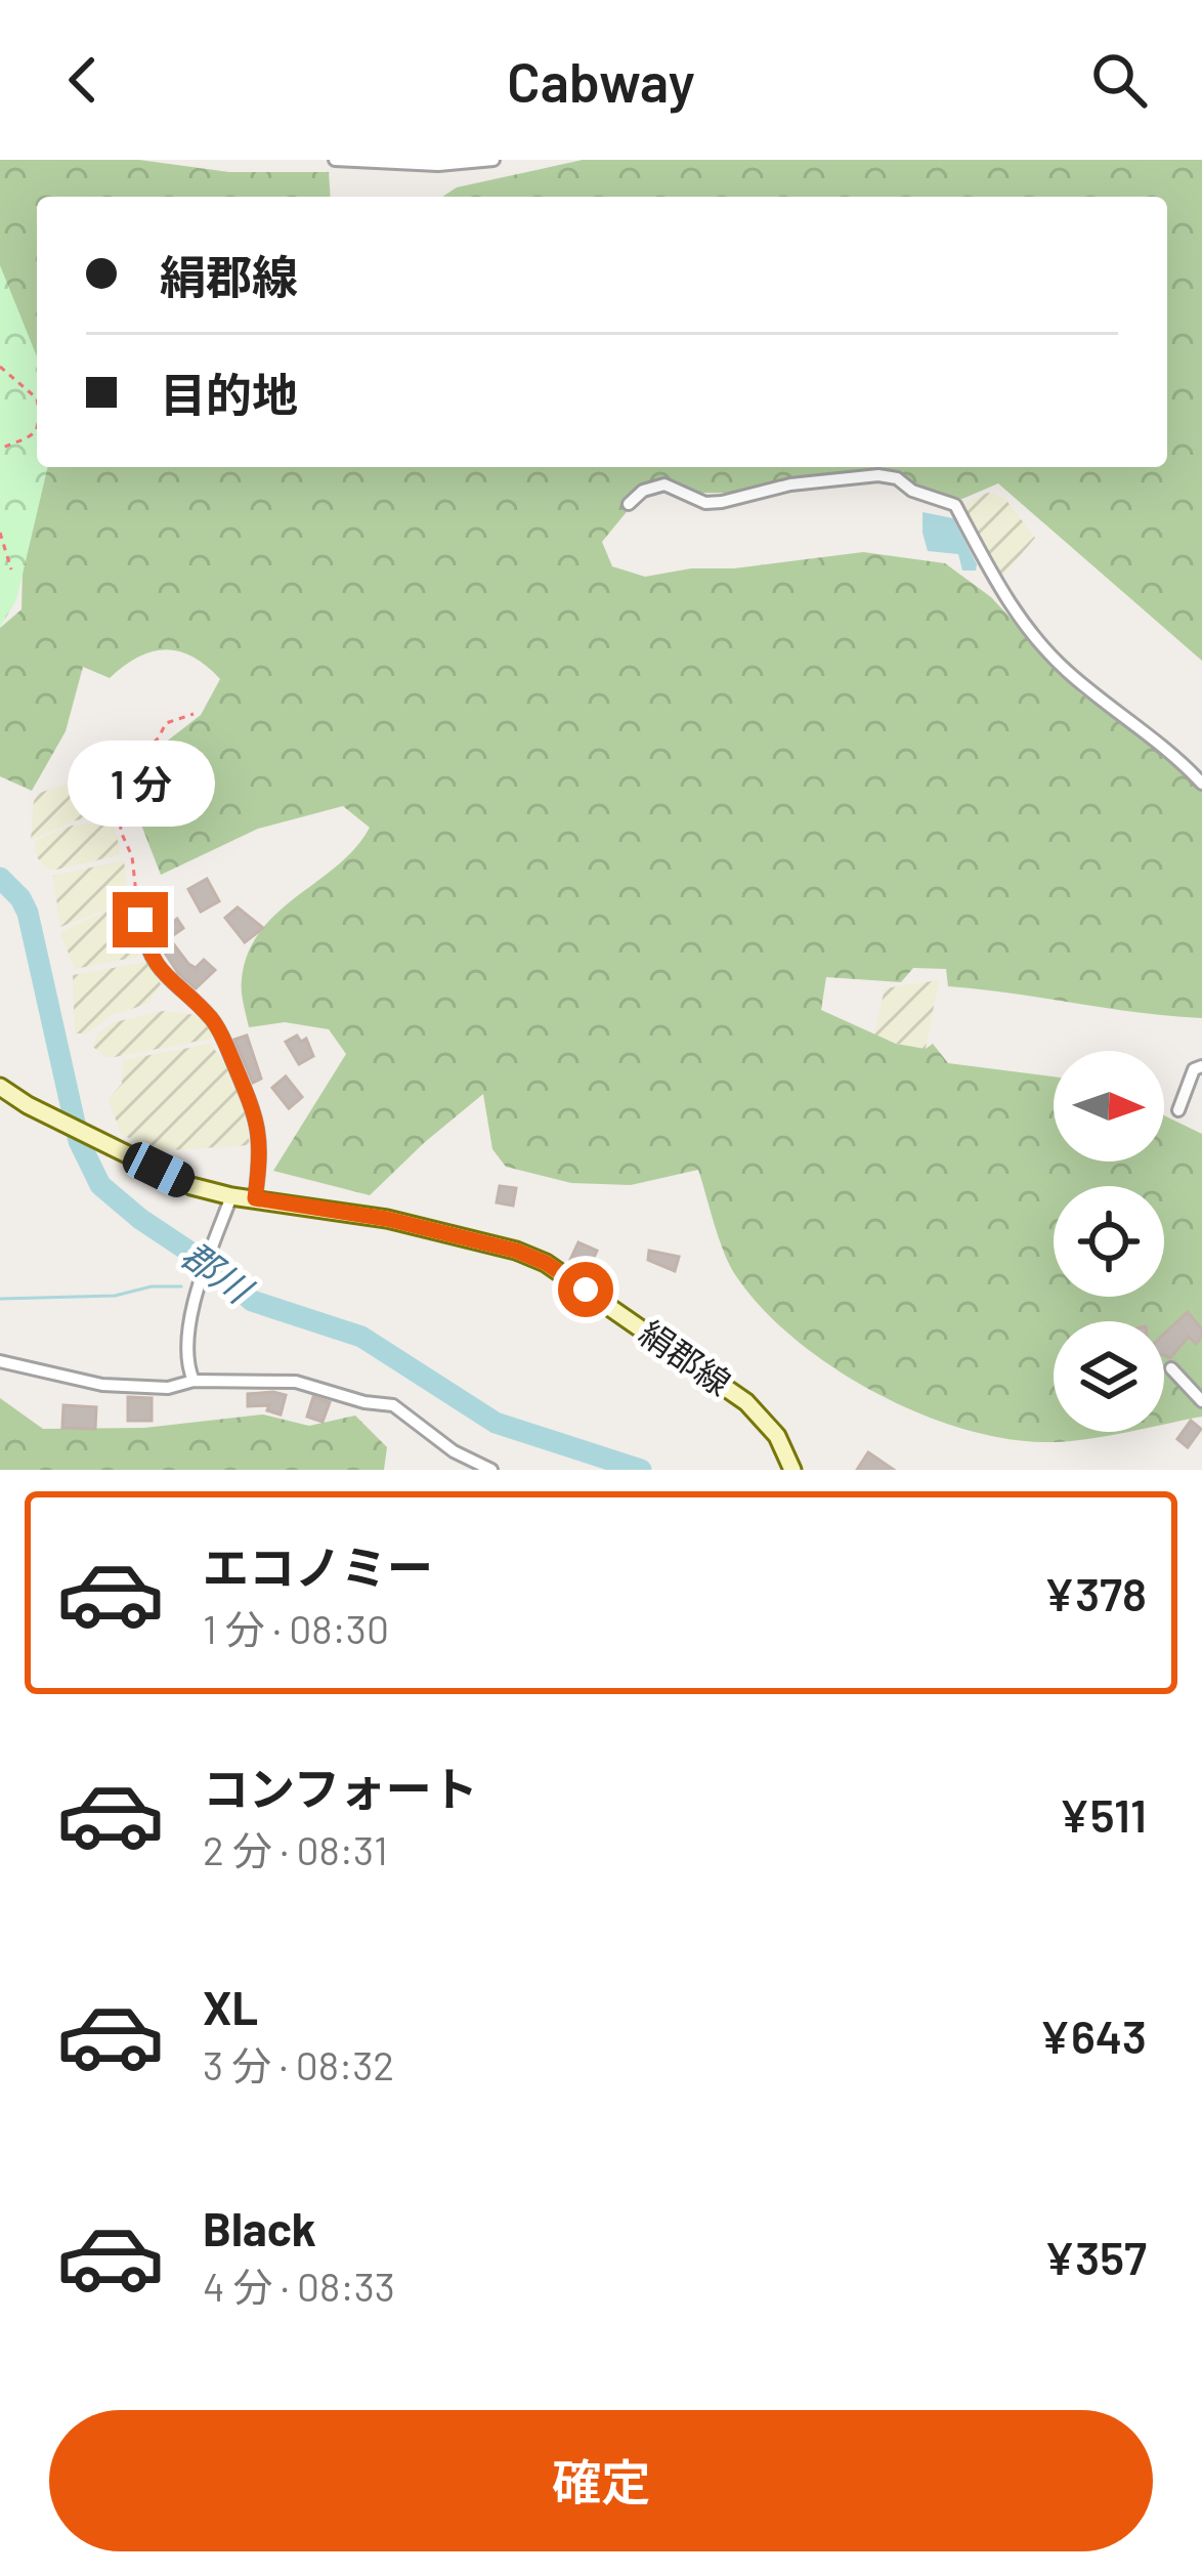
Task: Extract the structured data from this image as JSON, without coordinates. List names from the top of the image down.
{
  "streets": {
    "main road": ["絹郡線"]
  },
  "water": ["郡川"],
  "north": "right",
  "page": {
    "header": "Cabway",
    "banner": ["絹郡線", "目的地"],
    "bubble": "1 分",
    "list": [
      {
        "name": "エコノミー",
        "note": "1 分 · 08:30",
        "value": "¥378"
      },
      {
        "name": "コンフォート",
        "note": "2 分 · 08:31",
        "value": "¥511"
      },
      {
        "name": "XL",
        "note": "3 分 · 08:32",
        "value": "¥643"
      },
      {
        "name": "Black",
        "note": "4 分 · 08:33",
        "value": "¥357"
      }
    ],
    "buttons": "確定"
  }
}
